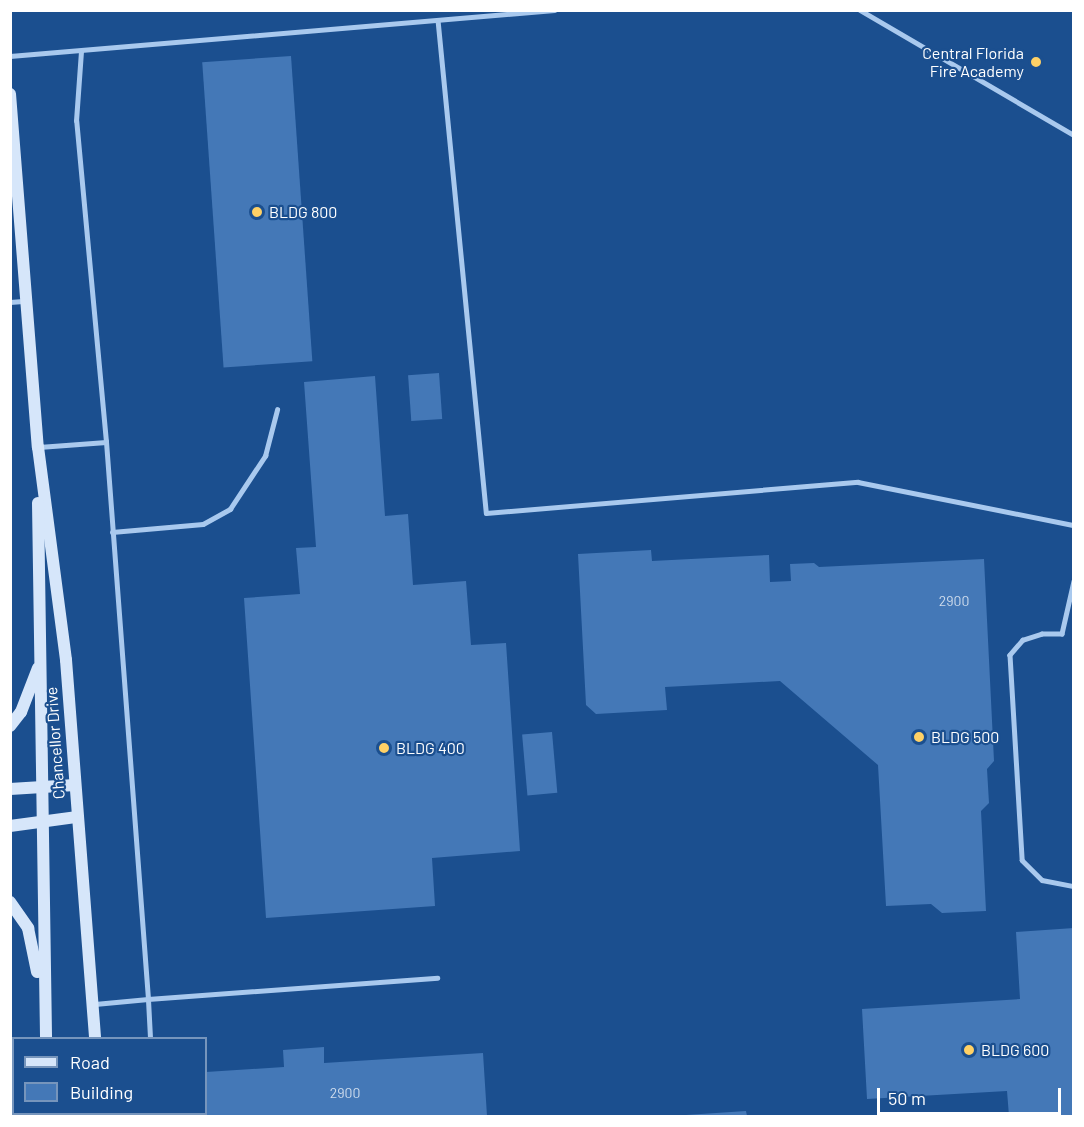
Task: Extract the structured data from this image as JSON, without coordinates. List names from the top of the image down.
{
  "streets": {
    "street": ["Chancellor Drive"]
  },
  "places": [
    "Central Florida Fire Academy",
    "BLDG 800",
    "BLDG 500",
    "BLDG 400",
    "BLDG 600"
  ],
  "house_numbers": ["2900", "2900"],
  "legend": ["Road", "Building"],
  "scale_bar": "50 m"
}
